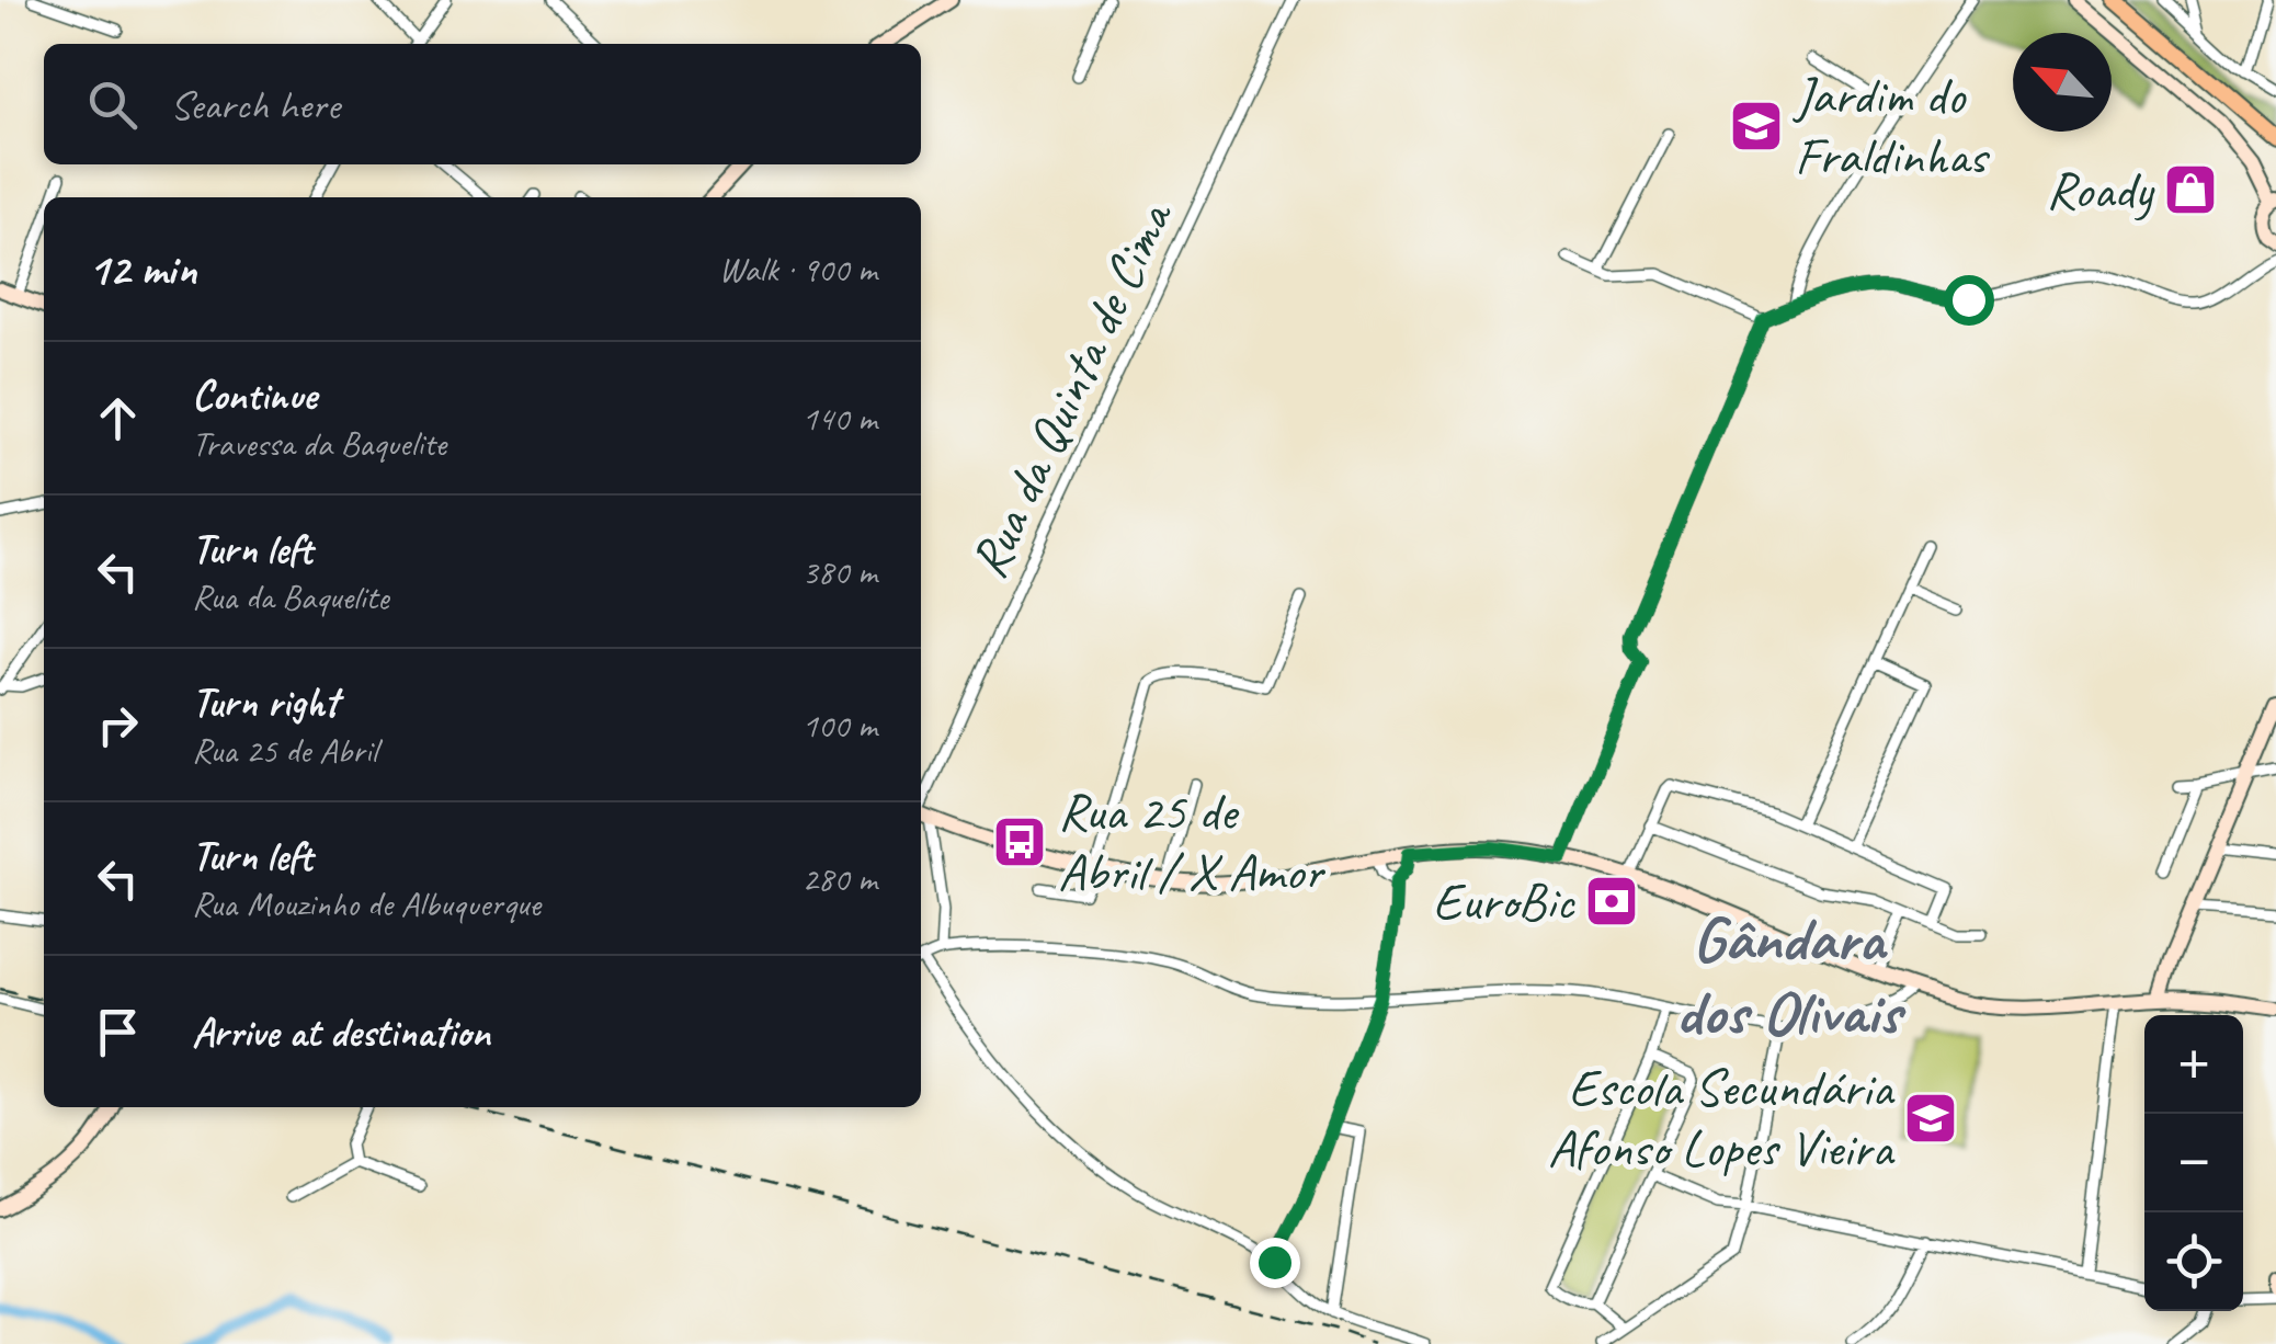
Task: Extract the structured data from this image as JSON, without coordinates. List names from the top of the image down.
{
  "streets": {
    "street": ["Rua da Quinta de Cima"]
  },
  "districts": ["Gândara dos Olivais"],
  "places": {
    "school or university": ["Jardim do Fraldinhas", "Escola Secundária Afonso Lopes Vieira"],
    "shop": ["Roady"],
    "bus stop": ["Rua 25 de Abril / X Amor"],
    "bank": ["EuroBic"]
  },
  "north": "top left",
  "page": {
    "search": "Search here",
    "heading": ["12 min", "Walk · 900 m"],
    "list": [
      ["Continue", "Travessa da Baquelite", "140 m"],
      ["Turn left", "Rua da Baquelite", "380 m"],
      ["Turn right", "Rua 25 de Abril", "100 m"],
      ["Turn left", "Rua Mouzinho de Albuquerque", "280 m"],
      "Arrive at destination"
    ],
    "map_buttons": ["+", "−"]
  }
}
